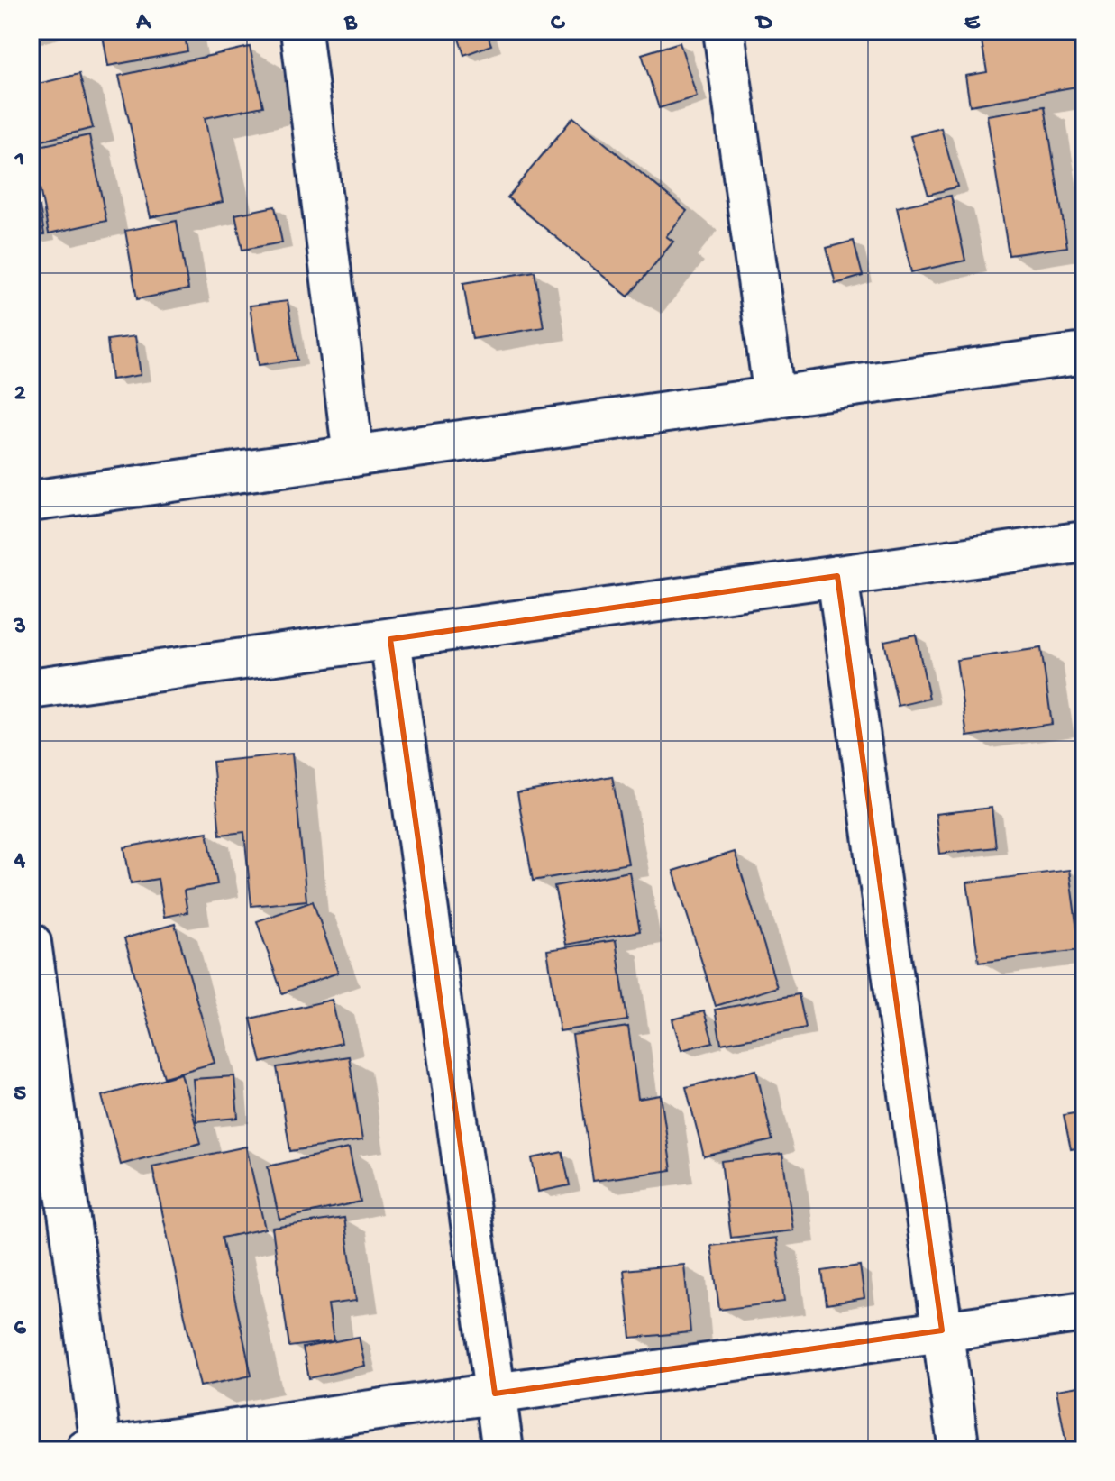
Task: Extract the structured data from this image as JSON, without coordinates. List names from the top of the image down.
{
  "grid": {
    "columns": [
      "A",
      "B",
      "C",
      "D",
      "E"
    ],
    "rows": [
      "1",
      "2",
      "3",
      "4",
      "5",
      "6"
    ]
  }
}
